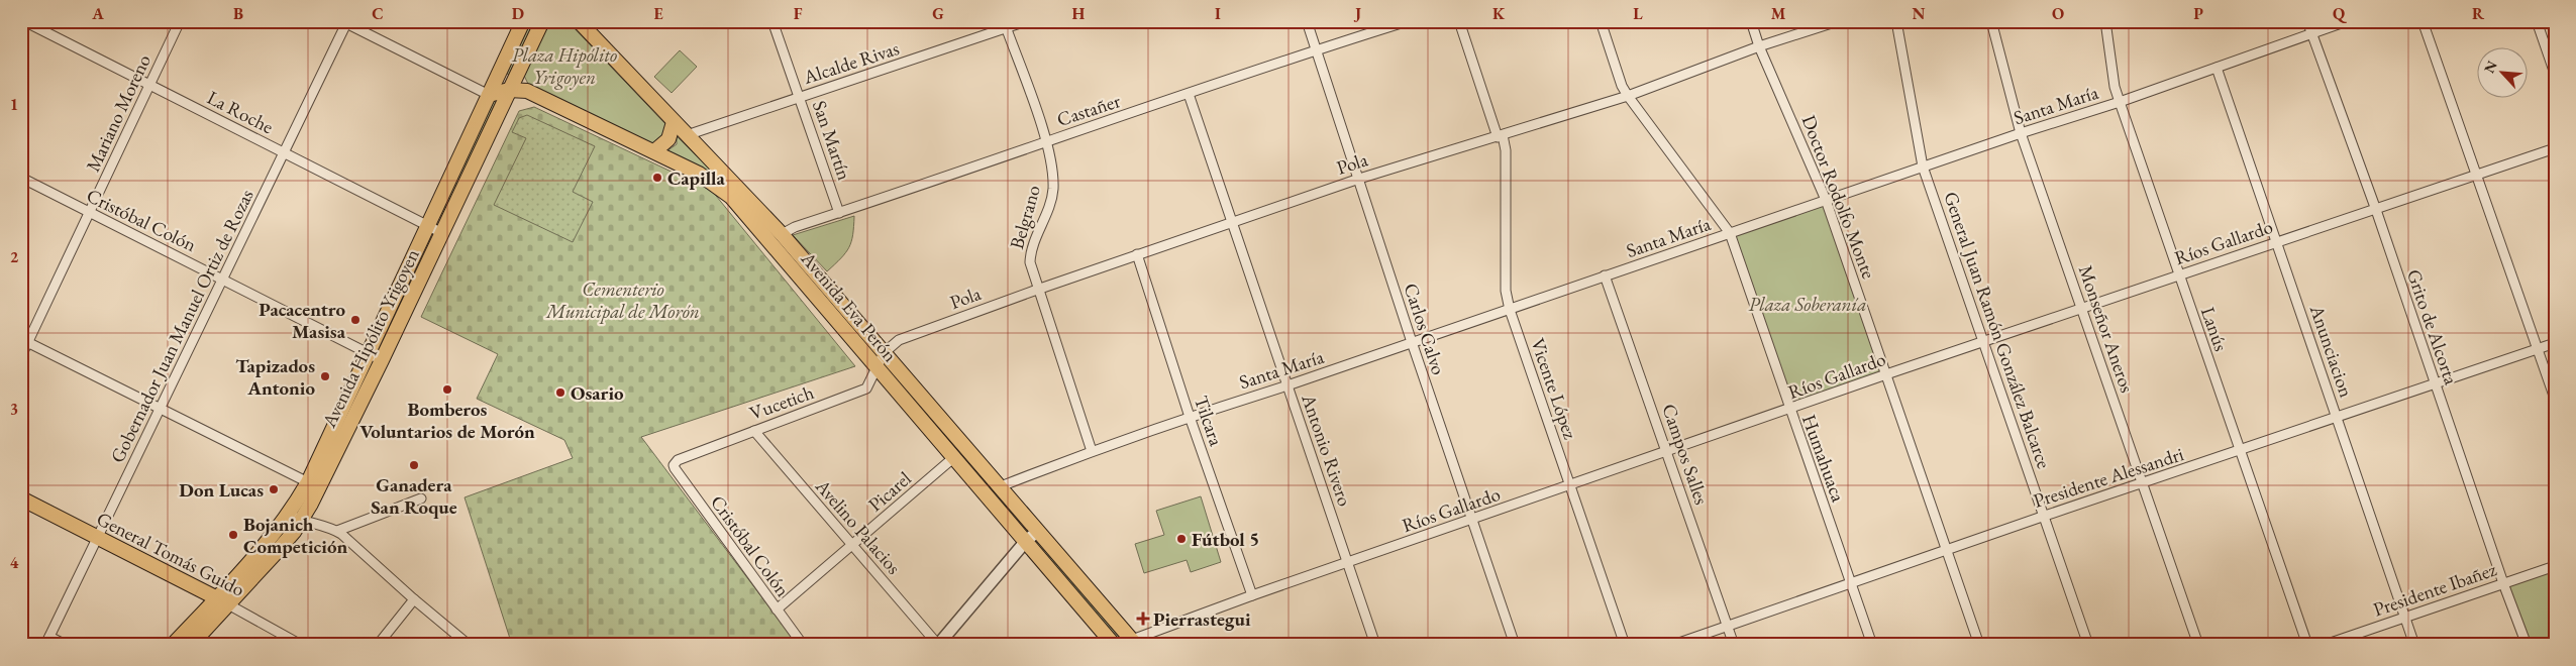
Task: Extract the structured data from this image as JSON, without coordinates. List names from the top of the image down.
{
  "streets": {
    "main road": ["Avenida Eva Perón", "Avenida Hipólito Yrigoyen", "General Tomás Guido"],
    "street": [
      "Alcalde Rivas",
      "Santa María",
      "Castañer",
      "La Roche",
      "Mariano Moreno",
      "San Martín",
      "Pola",
      "Doctor Rodolfo Monte",
      "Belgrano",
      "Cristóbal Colón",
      "Ríos Gallardo",
      "Gobernador Juan Manuel Ortiz de Rozas",
      "Grito de Alcorta",
      "Carlos Calvo",
      "Monseñor Aneros",
      "Lanús",
      "General Juan Ramón González Balcarce",
      "Anunciacion",
      "Vicente López",
      "Vucetich",
      "Tilcara",
      "Antonio Rivero",
      "Campos Salles",
      "Humahuaca",
      "Presidente Alessandri",
      "Picarel",
      "Avelino Palacios",
      "Presidente Ibañez"
    ]
  },
  "crossings": [
    ["Alcalde Rivas", "San Martín"],
    ["Alcalde Rivas", "Belgrano"],
    ["Alcalde Rivas", "Avenida Eva Perón"],
    ["Santa María", "Doctor Rodolfo Monte"],
    ["Santa María", "Belgrano"],
    ["Santa María", "Avenida Eva Perón"],
    ["Santa María", "Grito de Alcorta"],
    ["Santa María", "Carlos Calvo"],
    ["Santa María", "Monseñor Aneros"],
    ["Santa María", "Lanús"],
    ["Santa María", "General Juan Ramón González Balcarce"],
    ["Santa María", "Anunciacion"],
    ["Santa María", "Vicente López"],
    ["Santa María", "Tilcara"],
    ["Santa María", "Antonio Rivero"],
    ["Santa María", "Campos Salles"],
    ["Santa María", "Humahuaca"],
    ["Castañer", "San Martín"],
    ["Castañer", "Belgrano"],
    ["Castañer", "Avenida Eva Perón"],
    ["Castañer", "Carlos Calvo"],
    ["Castañer", "Antonio Rivero"],
    ["La Roche", "Mariano Moreno"],
    ["La Roche", "Gobernador Juan Manuel Ortiz de Rozas"],
    ["La Roche", "Avenida Hipólito Yrigoyen"],
    ["Mariano Moreno", "Cristóbal Colón"],
    ["Pola", "Doctor Rodolfo Monte"],
    ["Pola", "Belgrano"],
    ["Pola", "Avenida Eva Perón"],
    ["Pola", "Carlos Calvo"],
    ["Pola", "Vicente López"],
    ["Pola", "Vucetich"],
    ["Pola", "Tilcara"],
    ["Pola", "Antonio Rivero"],
    ["Pola", "Humahuaca"],
    ["Doctor Rodolfo Monte", "Ríos Gallardo"],
    ["Doctor Rodolfo Monte", "Presidente Alessandri"],
    ["Cristóbal Colón", "Gobernador Juan Manuel Ortiz de Rozas"],
    ["Cristóbal Colón", "Avenida Hipólito Yrigoyen"],
    ["Cristóbal Colón", "Vucetich"],
    ["Cristóbal Colón", "Picarel"],
    ["Ríos Gallardo", "Avenida Eva Perón"],
    ["Ríos Gallardo", "Grito de Alcorta"],
    ["Ríos Gallardo", "Carlos Calvo"],
    ["Ríos Gallardo", "Monseñor Aneros"],
    ["Ríos Gallardo", "Lanús"],
    ["Ríos Gallardo", "General Juan Ramón González Balcarce"],
    ["Ríos Gallardo", "Anunciacion"],
    ["Ríos Gallardo", "Vicente López"],
    ["Ríos Gallardo", "Tilcara"],
    ["Ríos Gallardo", "Antonio Rivero"],
    ["Ríos Gallardo", "Campos Salles"],
    ["Ríos Gallardo", "Humahuaca"],
    ["Avenida Eva Perón", "Avenida Hipólito Yrigoyen"],
    ["Avenida Eva Perón", "Vucetich"],
    ["Avenida Eva Perón", "Picarel"],
    ["Gobernador Juan Manuel Ortiz de Rozas", "General Tomás Guido"],
    ["Grito de Alcorta", "Presidente Alessandri"],
    ["Grito de Alcorta", "Presidente Ibañez"],
    ["Monseñor Aneros", "Presidente Alessandri"],
    ["Lanús", "Presidente Alessandri"],
    ["General Juan Ramón González Balcarce", "Presidente Alessandri"],
    ["Avenida Hipólito Yrigoyen", "General Tomás Guido"],
    ["Anunciacion", "Presidente Alessandri"],
    ["Anunciacion", "Presidente Ibañez"],
    ["Vucetich", "Avelino Palacios"],
    ["Campos Salles", "Presidente Alessandri"],
    ["Humahuaca", "Presidente Alessandri"],
    ["Picarel", "Avelino Palacios"]
  ],
  "parks": ["Plaza Hipólito Yrigoyen", "Cementerio Municipal de Morón", "Plaza Soberanía"],
  "places": {
    "other": [
      "Capilla",
      "Pacacentro Masisa",
      "Tapizados Antonio",
      "Bomberos Voluntarios de Morón",
      "Osario",
      "Ganadera San Roque",
      "Don Lucas",
      "Bojanich Competición",
      "Fútbol 5"
    ],
    "health": ["Pierrastegui"]
  },
  "north": "top left",
  "grid": {
    "columns": [
      "A",
      "B",
      "C",
      "D",
      "E",
      "F",
      "G",
      "H",
      "I",
      "J",
      "K",
      "L",
      "M",
      "N",
      "O",
      "P",
      "Q",
      "R"
    ],
    "rows": [
      "1",
      "2",
      "3",
      "4"
    ]
  }
}
